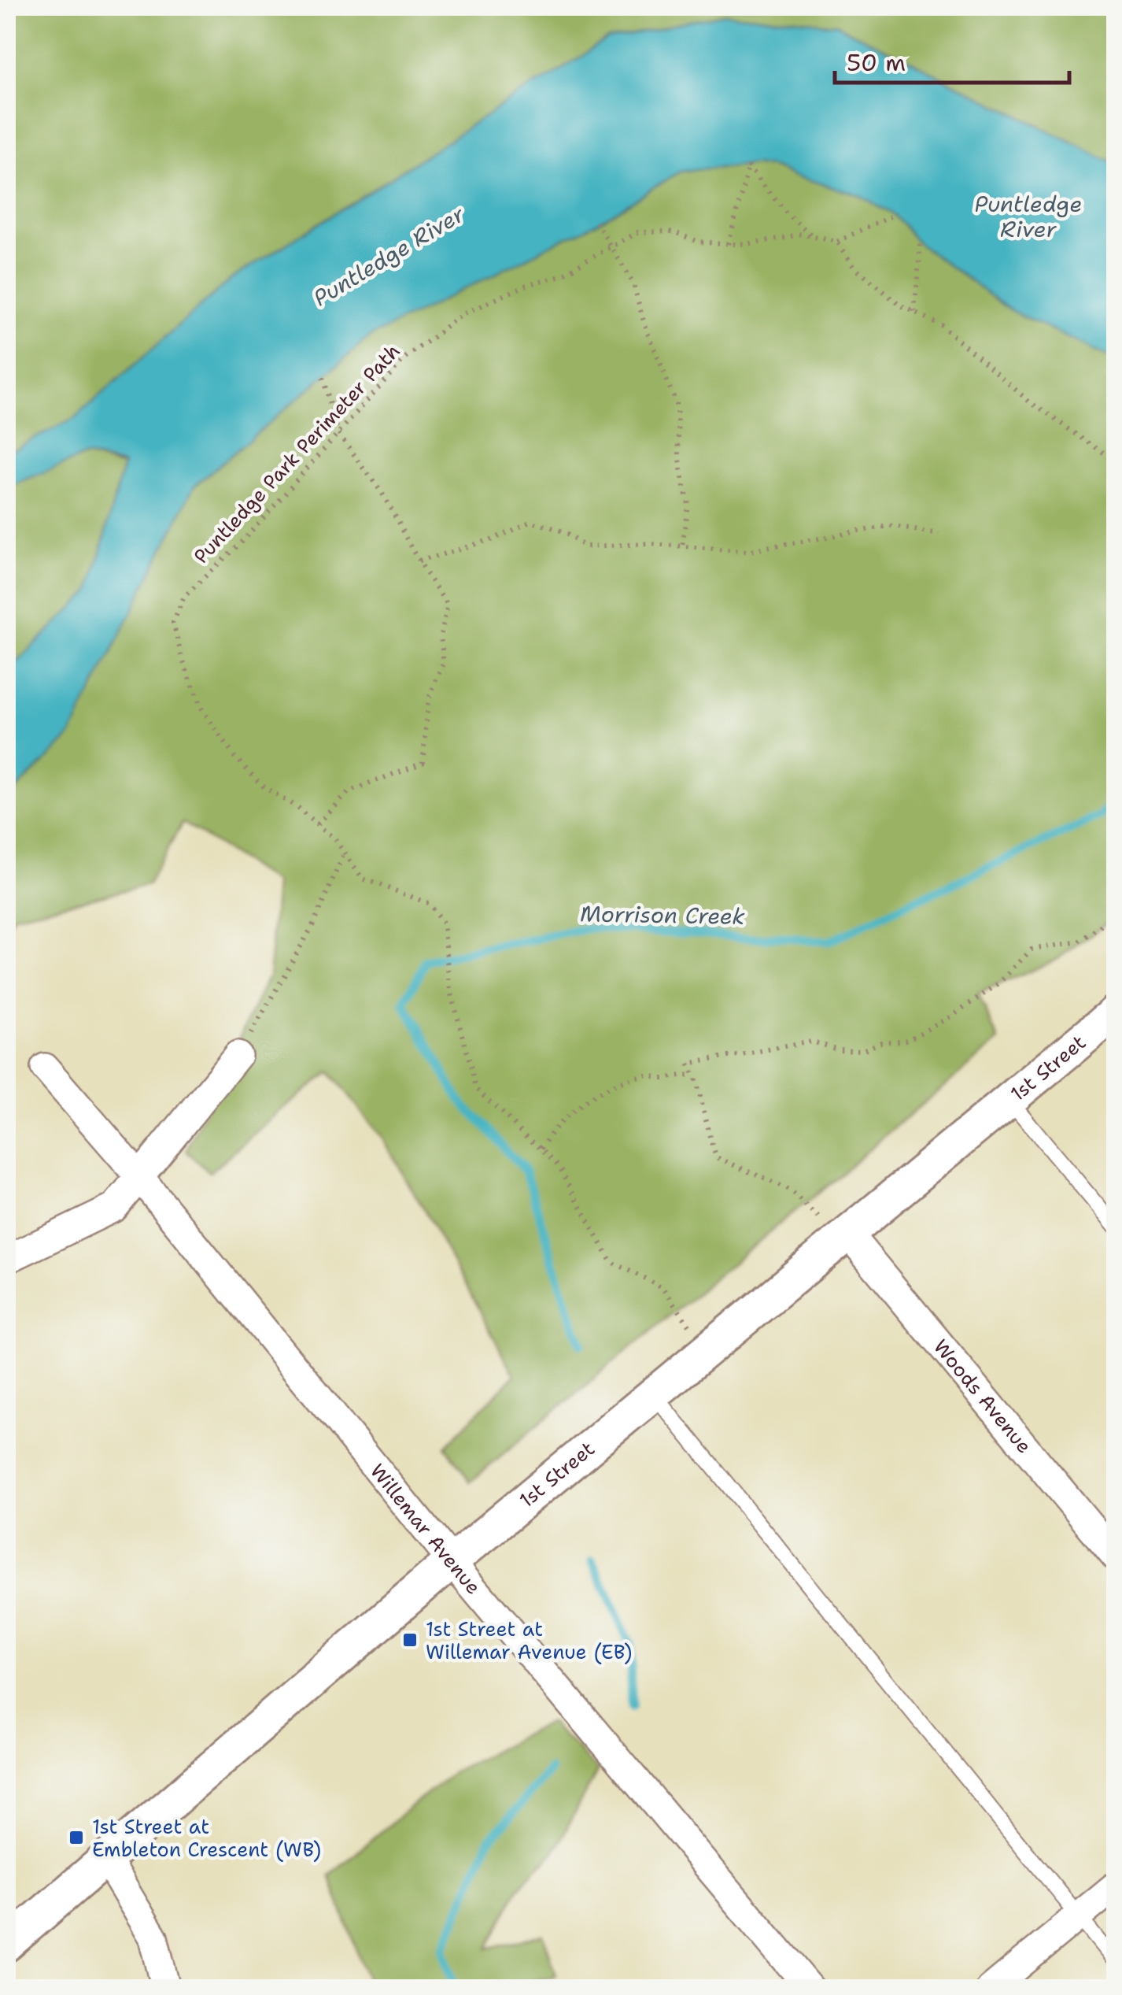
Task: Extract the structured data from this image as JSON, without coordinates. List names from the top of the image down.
{
  "streets": {
    "street": ["1st Street", "Woods Avenue", "Willemar Avenue"],
    "path": ["Puntledge Park Perimeter Path"]
  },
  "crossings": [
    ["Puntledge Park Perimeter Path", "1st Street"],
    ["1st Street", "Woods Avenue"],
    ["1st Street", "Willemar Avenue"]
  ],
  "water": ["Puntledge River", "Morrison Creek"],
  "places": {
    "transit": ["1st Street at Willemar Avenue (EB)", "1st Street at Embleton Crescent (WB)"]
  },
  "scale_bar": "50 m"
}
